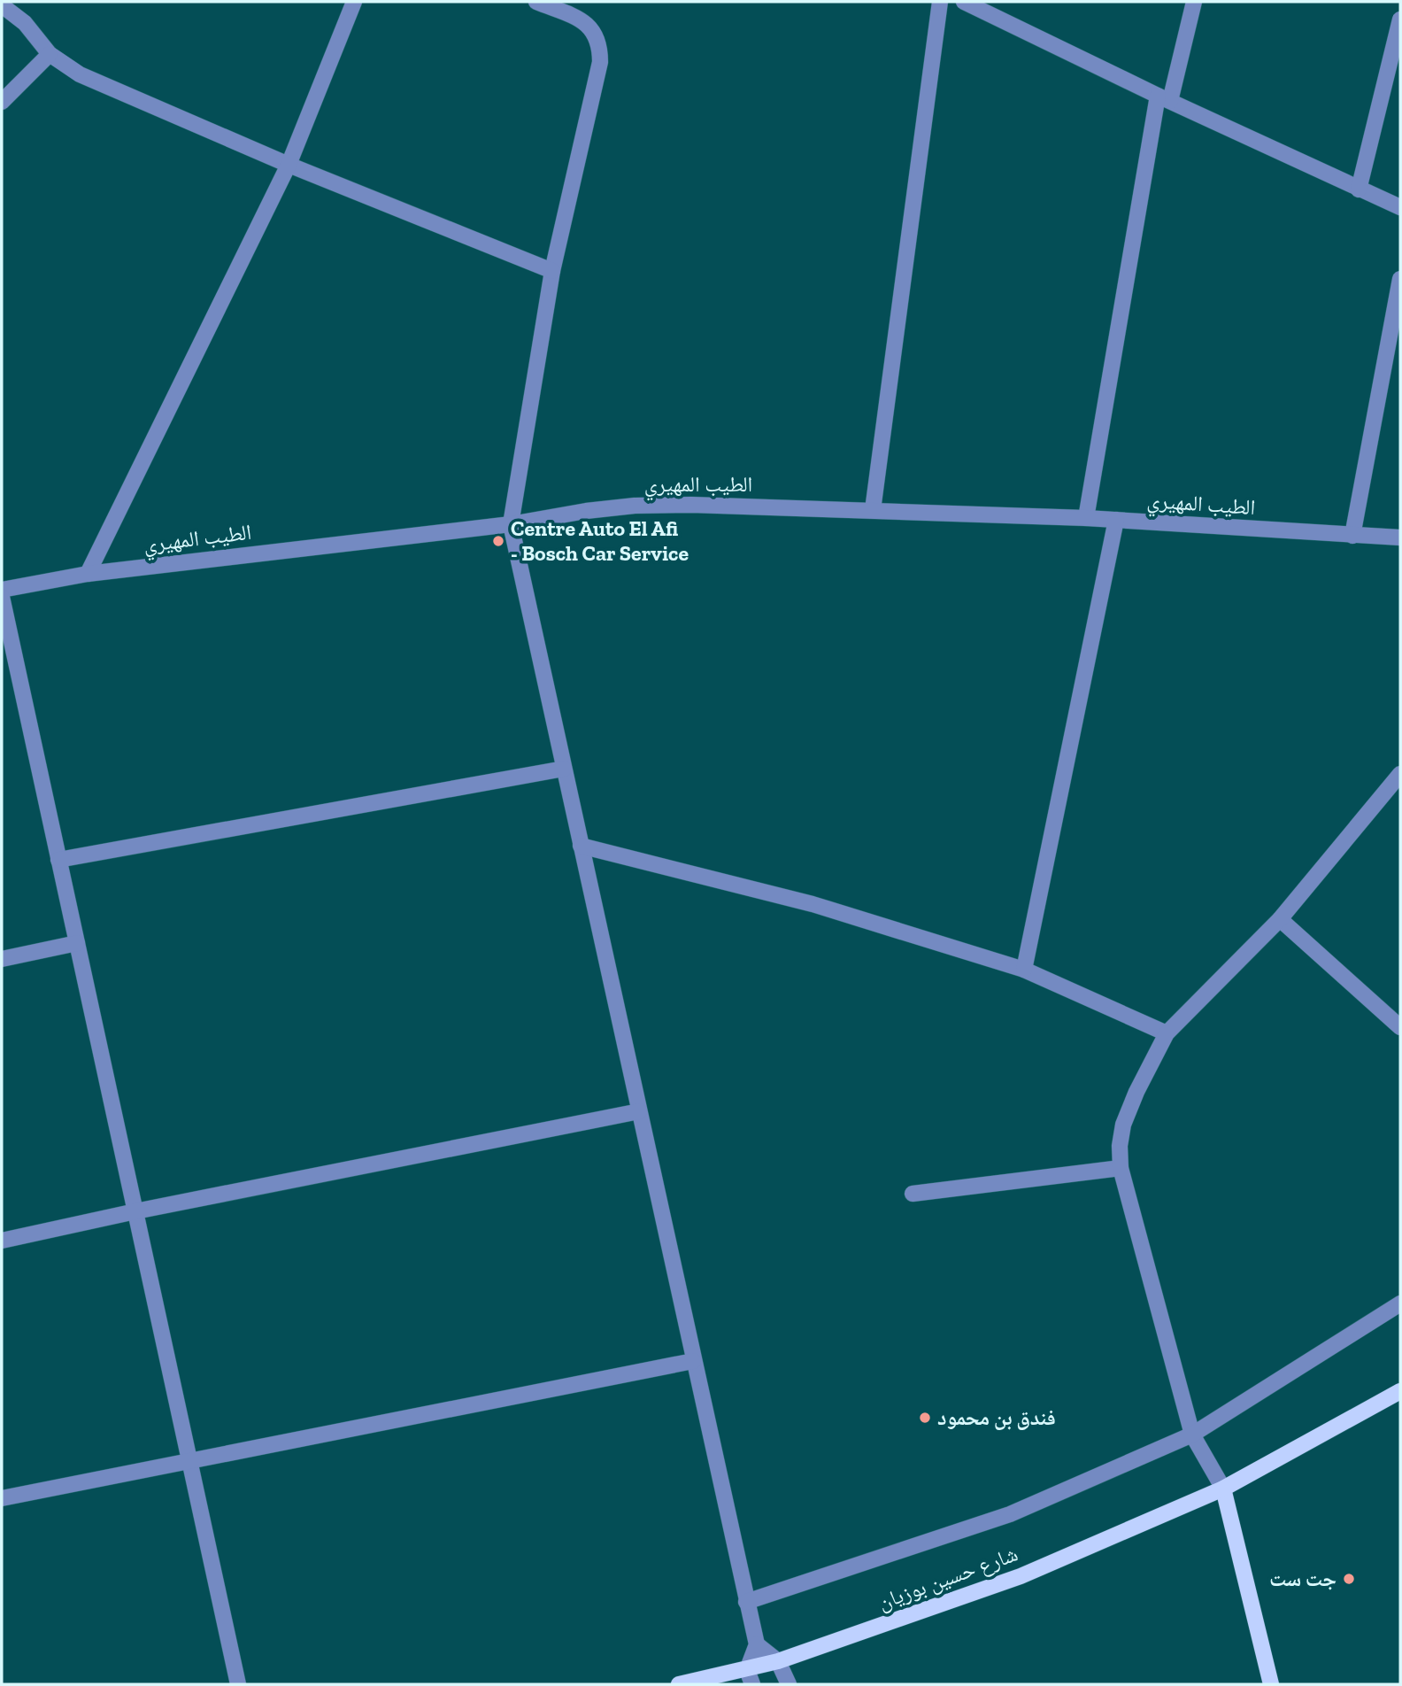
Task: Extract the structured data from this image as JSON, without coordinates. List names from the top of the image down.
{
  "streets": {
    "main road": ["شارع حسين بوزيان"],
    "street": ["الطيب المهيري"]
  },
  "places": ["Centre Auto El Afi - Bosch Car Service", "فندق بن محمود", "جت ست"]
}
